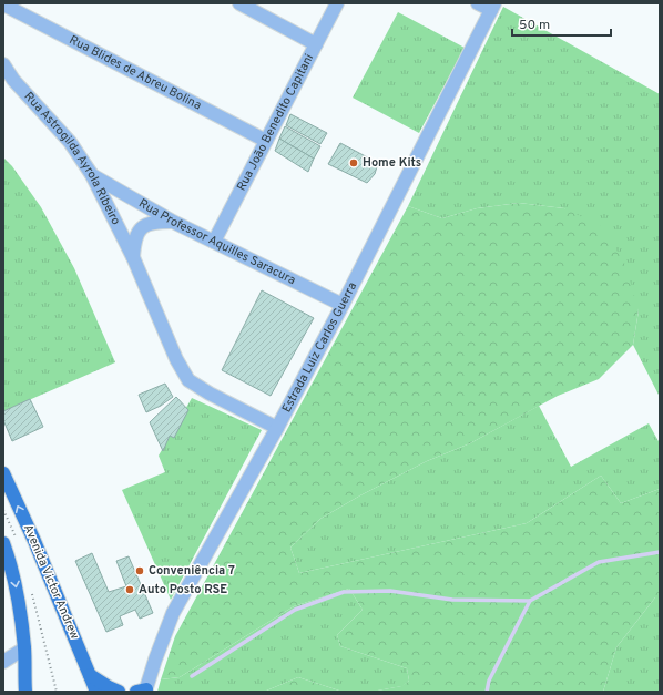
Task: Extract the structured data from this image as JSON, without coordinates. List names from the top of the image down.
{
  "streets": {
    "main road": ["Avenida Victor Andrew"],
    "street": [
      "Rua Blides de Abreu Bolina",
      "Rua João Benedito Capitani",
      "Rua Astrogilda Ayrola Ribeiro",
      "Rua Professor Aquilles Saracura",
      "Estrada Luiz Carlos Guerra"
    ]
  },
  "crossings": [
    ["Rua Blides de Abreu Bolina", "Rua João Benedito Capitani"],
    ["Rua João Benedito Capitani", "Rua Professor Aquilles Saracura"],
    ["Rua Astrogilda Ayrola Ribeiro", "Rua Professor Aquilles Saracura"],
    ["Rua Astrogilda Ayrola Ribeiro", "Estrada Luiz Carlos Guerra"],
    ["Rua Professor Aquilles Saracura", "Estrada Luiz Carlos Guerra"]
  ],
  "places": ["Home Kits", "Conveniência 7", "Auto Posto RSE"],
  "scale_bar": "50 m"
}
